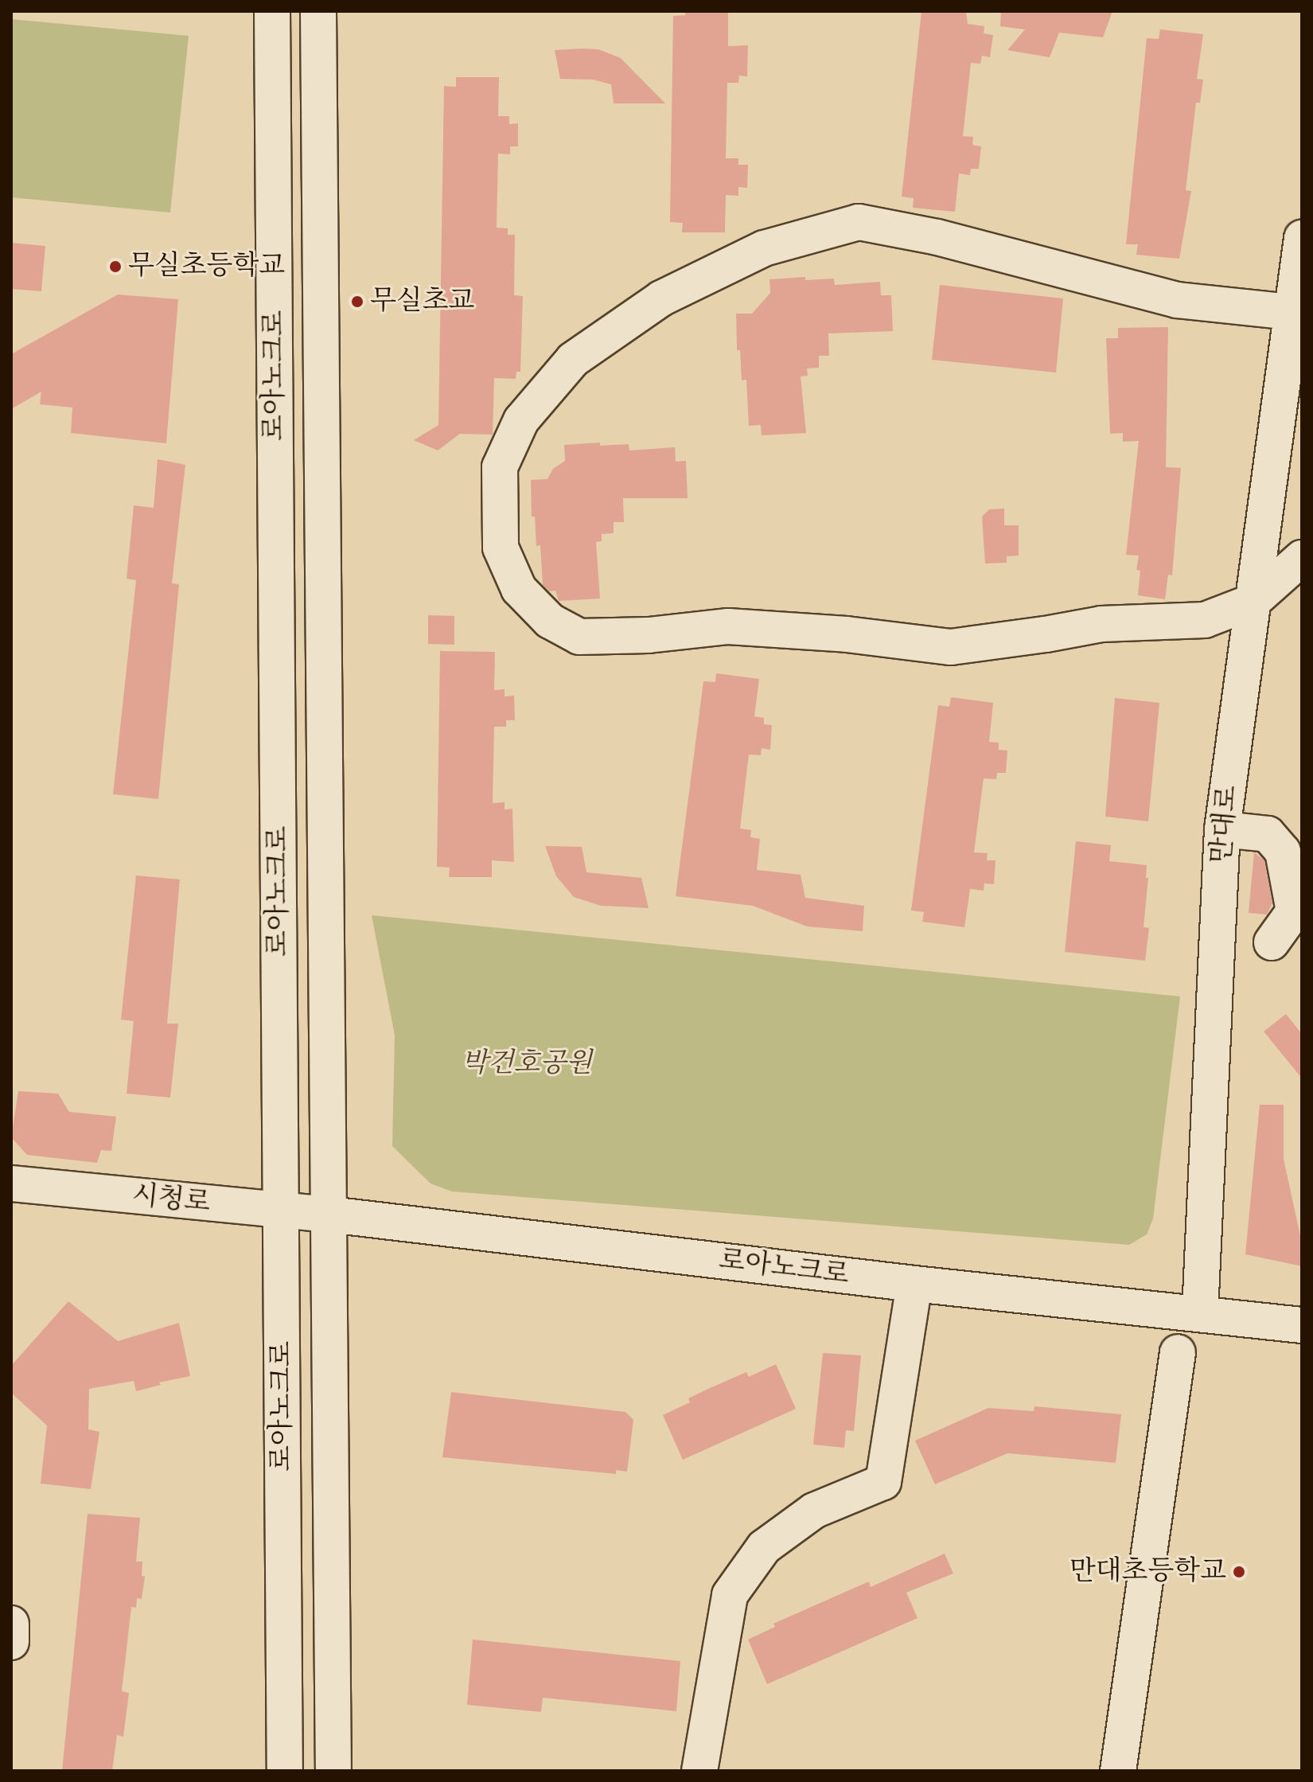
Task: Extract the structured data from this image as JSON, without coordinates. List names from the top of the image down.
{
  "streets": {
    "street": ["로아노크로", "만대로", "시청로"]
  },
  "crossings": [
    ["로아노크로", "만대로"],
    ["로아노크로", "시청로"]
  ],
  "parks": ["박건호공원"],
  "places": ["무실초등학교", "무실초교", "만대초등학교"]
}
